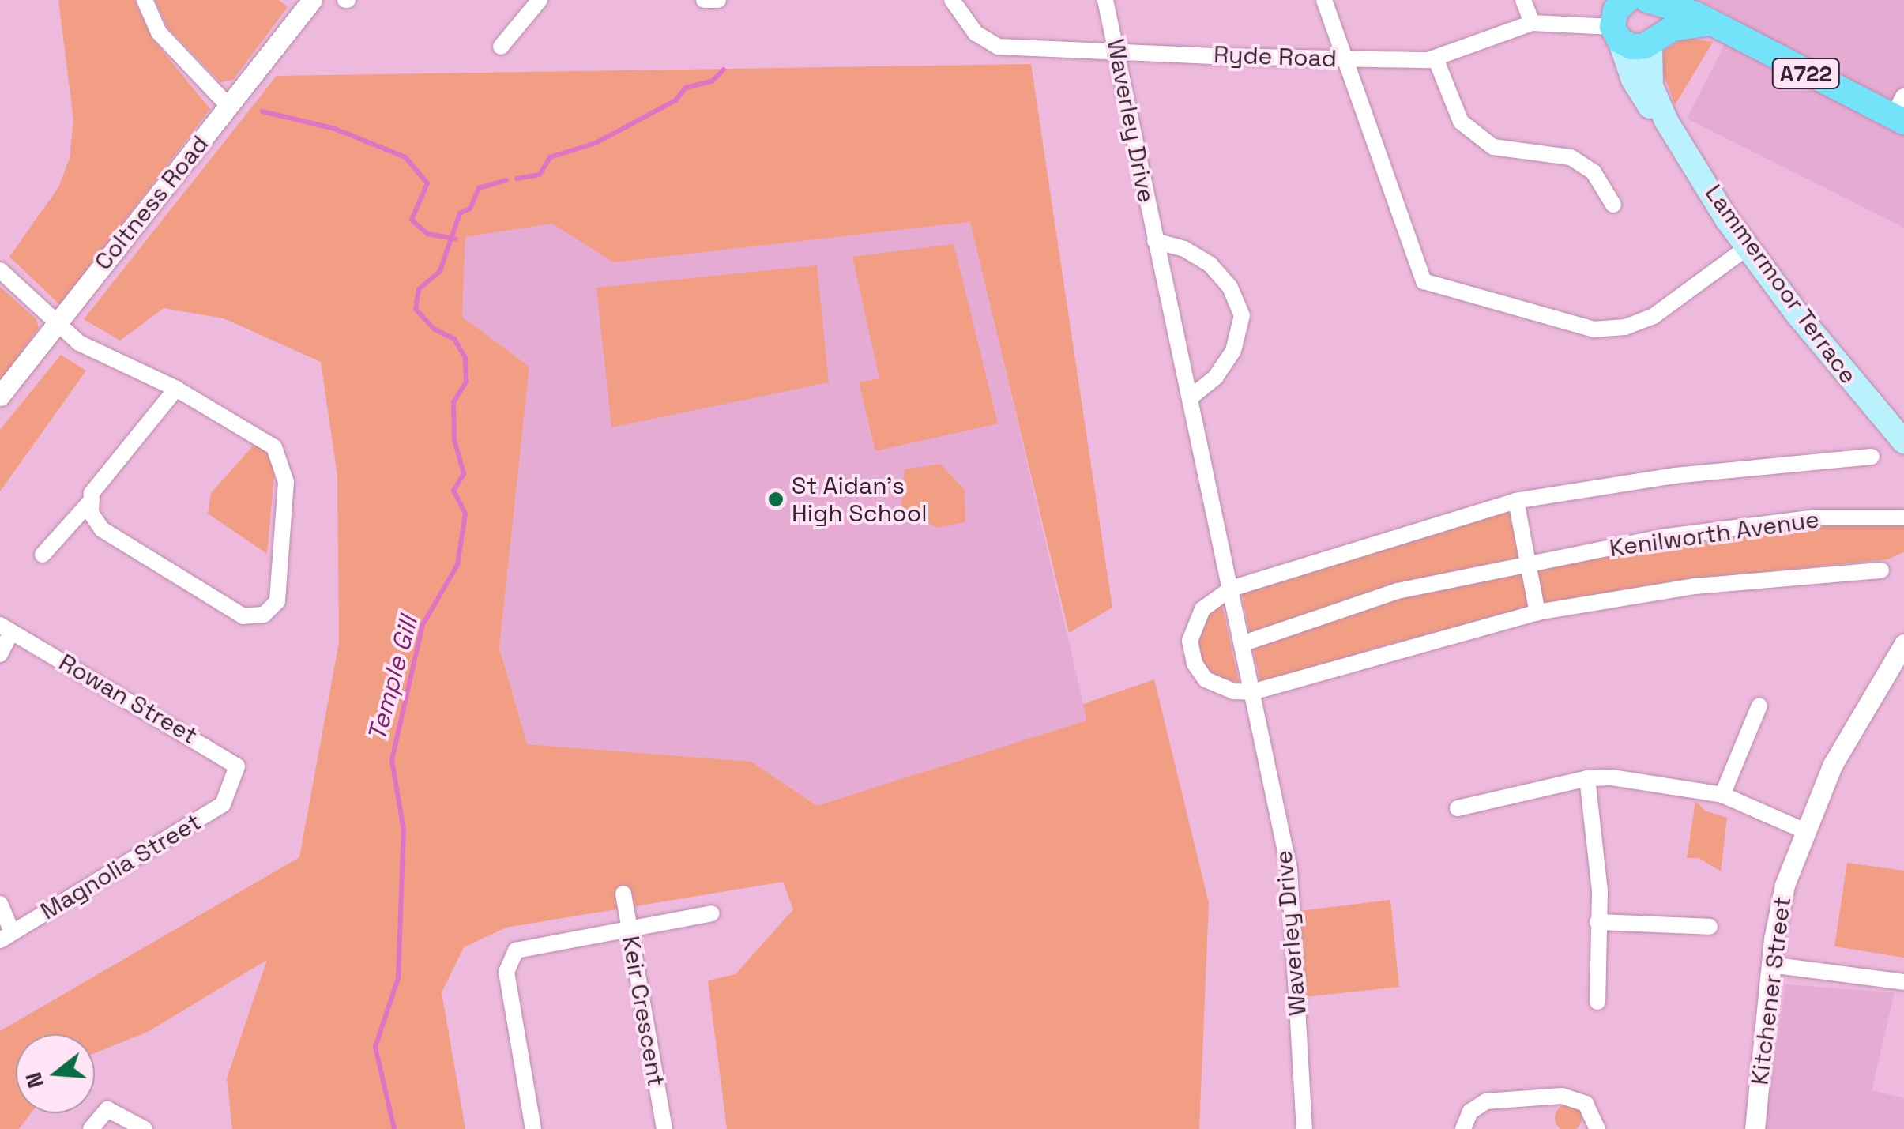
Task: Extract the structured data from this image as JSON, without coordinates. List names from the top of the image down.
{
  "streets": {
    "main road": ["A722", "Lammermoor Terrace"],
    "street": [
      "Ryde Road",
      "Waverley Drive",
      "Coltness Road",
      "Kenilworth Avenue",
      "Rowan Street",
      "Magnolia Street",
      "Kitchener Street",
      "Keir Crescent"
    ]
  },
  "crossings": [
    ["Ryde Road", "Waverley Drive"],
    ["Ryde Road", "Lammermoor Terrace"],
    ["A722", "Lammermoor Terrace"],
    ["Waverley Drive", "Kenilworth Avenue"],
    ["Rowan Street", "Magnolia Street"]
  ],
  "water": ["Temple Gill"],
  "places": ["St Aidan's High School"],
  "north": "left"
}
